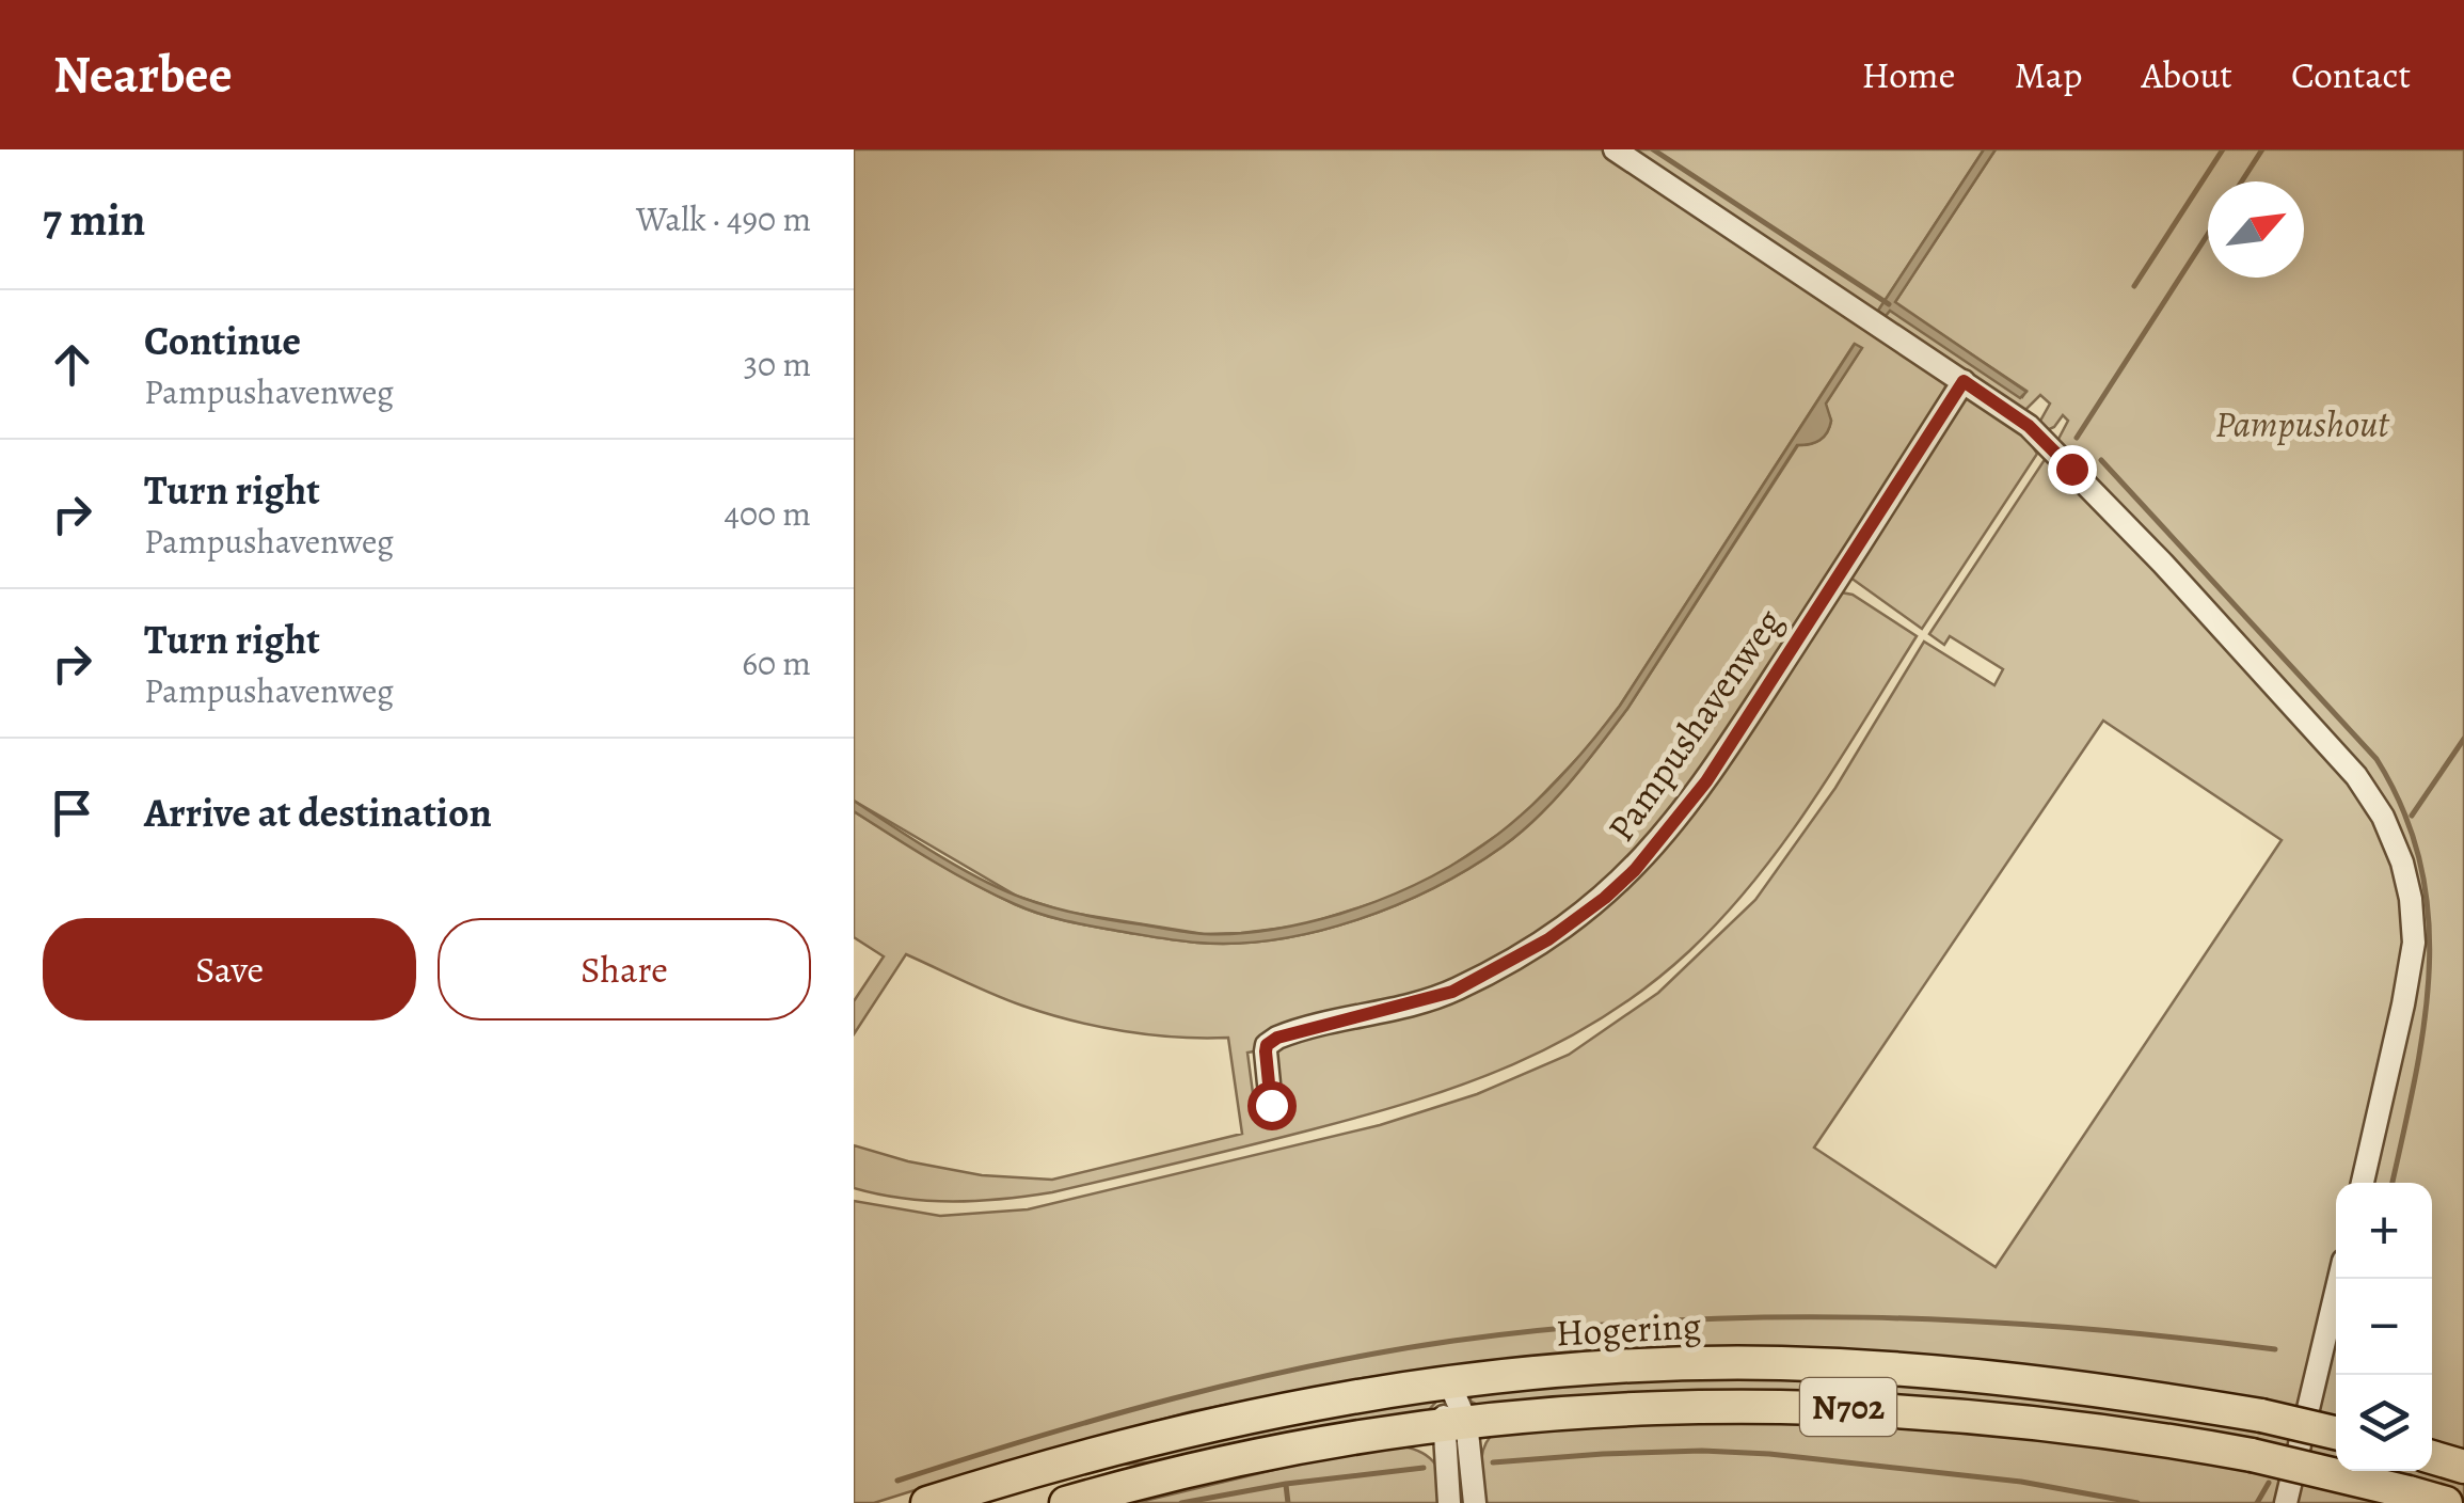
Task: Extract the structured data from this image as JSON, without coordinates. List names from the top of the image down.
{
  "streets": {
    "highway": ["Hogering", "N702"],
    "street": ["Pampushavenweg"]
  },
  "parks": ["Pampushout"],
  "north": "top right",
  "page": {
    "header": "Nearbee",
    "nav": [
      "Home",
      "Map",
      "About",
      "Contact"
    ],
    "heading": ["7 min", "Walk · 490 m"],
    "list": [
      ["Continue", "Pampushavenweg", "30 m"],
      ["Turn right", "Pampushavenweg", "400 m"],
      ["Turn right", "Pampushavenweg", "60 m"],
      "Arrive at destination"
    ],
    "buttons": ["Save", "Share"],
    "map_buttons": ["+", "−"]
  }
}
